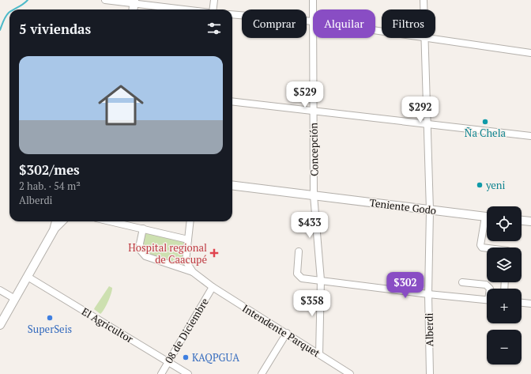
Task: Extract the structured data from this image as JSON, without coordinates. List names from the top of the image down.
{
  "streets": {
    "main road": ["Teniente Godo"],
    "street": [
      "Concepción",
      "El Agricultor",
      "Alberdi",
      "08 de Diciembre",
      "Intendente Parquet"
    ]
  },
  "crossings": [
    ["Concepción", "Teniente Godo"],
    ["Concepción", "Intendente Parquet"],
    ["Teniente Godo", "Alberdi"],
    ["El Agricultor", "08 de Diciembre"],
    ["08 de Diciembre", "Intendente Parquet"]
  ],
  "places": {
    "other": [
      "Ña Chela",
      "yeni",
      "SuperSeis",
      "KAQPGUA"
    ],
    "health": ["Hospital regional de Caacupé"]
  },
  "page": {
    "chip": ["Comprar", "Alquilar", "Filtros"],
    "heading": "5 viviendas",
    "list": [
      {
        "name": "$302/mes",
        "note": "2 hab. · 54 m² · Alberdi"
      }
    ],
    "price": [
      "$529",
      "$292",
      "$433",
      "$302",
      "$358"
    ],
    "map_buttons": ["+", "−"]
  }
}
